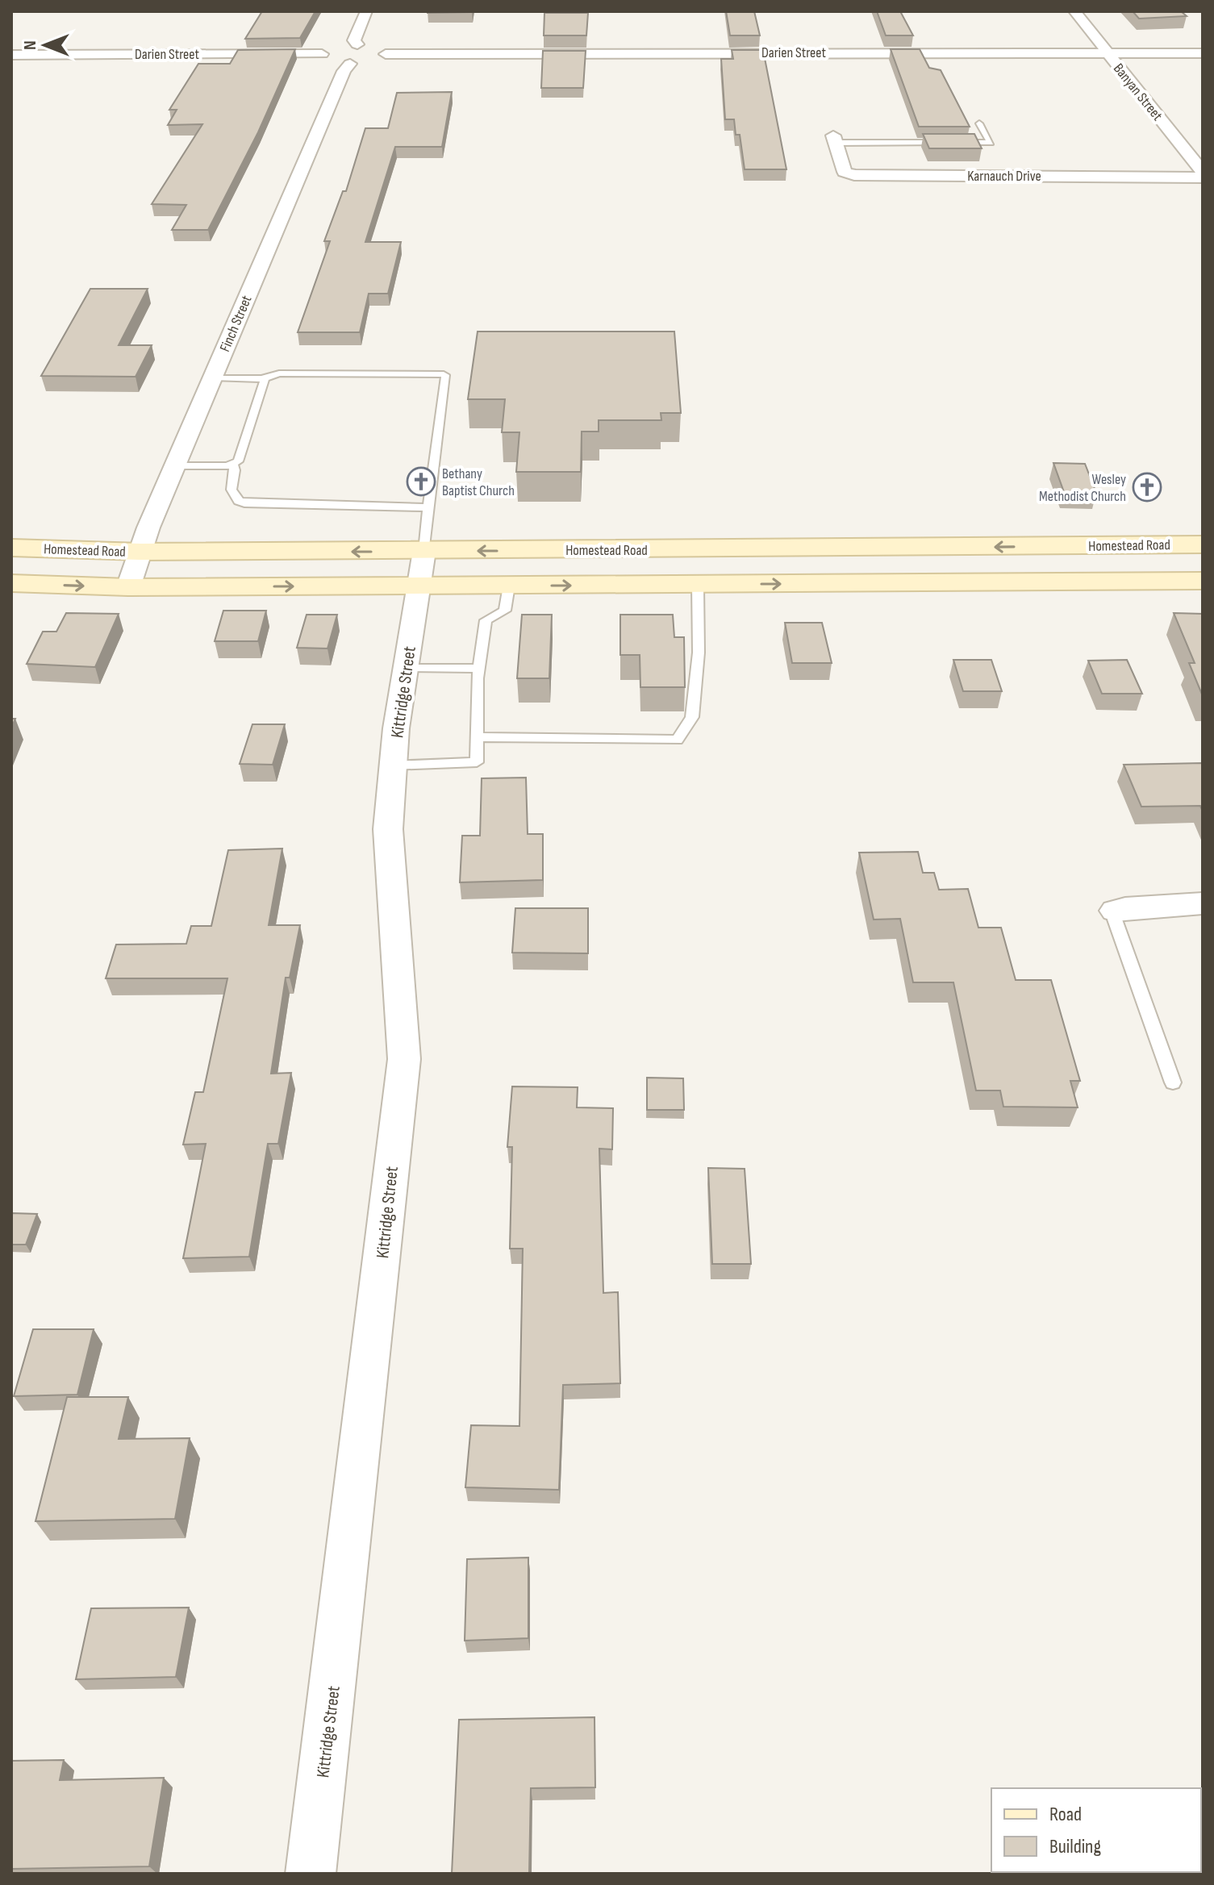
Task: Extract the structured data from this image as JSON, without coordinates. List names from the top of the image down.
{
  "streets": {
    "main road": ["Homestead Road"],
    "street": [
      "Darien Street",
      "Banyan Street",
      "Karnauch Drive",
      "Finch Street",
      "Kittridge Street"
    ]
  },
  "crossings": [
    ["Darien Street", "Banyan Street"],
    ["Darien Street", "Finch Street"],
    ["Finch Street", "Homestead Road"],
    ["Homestead Road", "Kittridge Street"]
  ],
  "places": {
    "church": ["Bethany Baptist Church", "Wesley Methodist Church"]
  },
  "legend": ["Road", "Building"],
  "north": "left"
}
